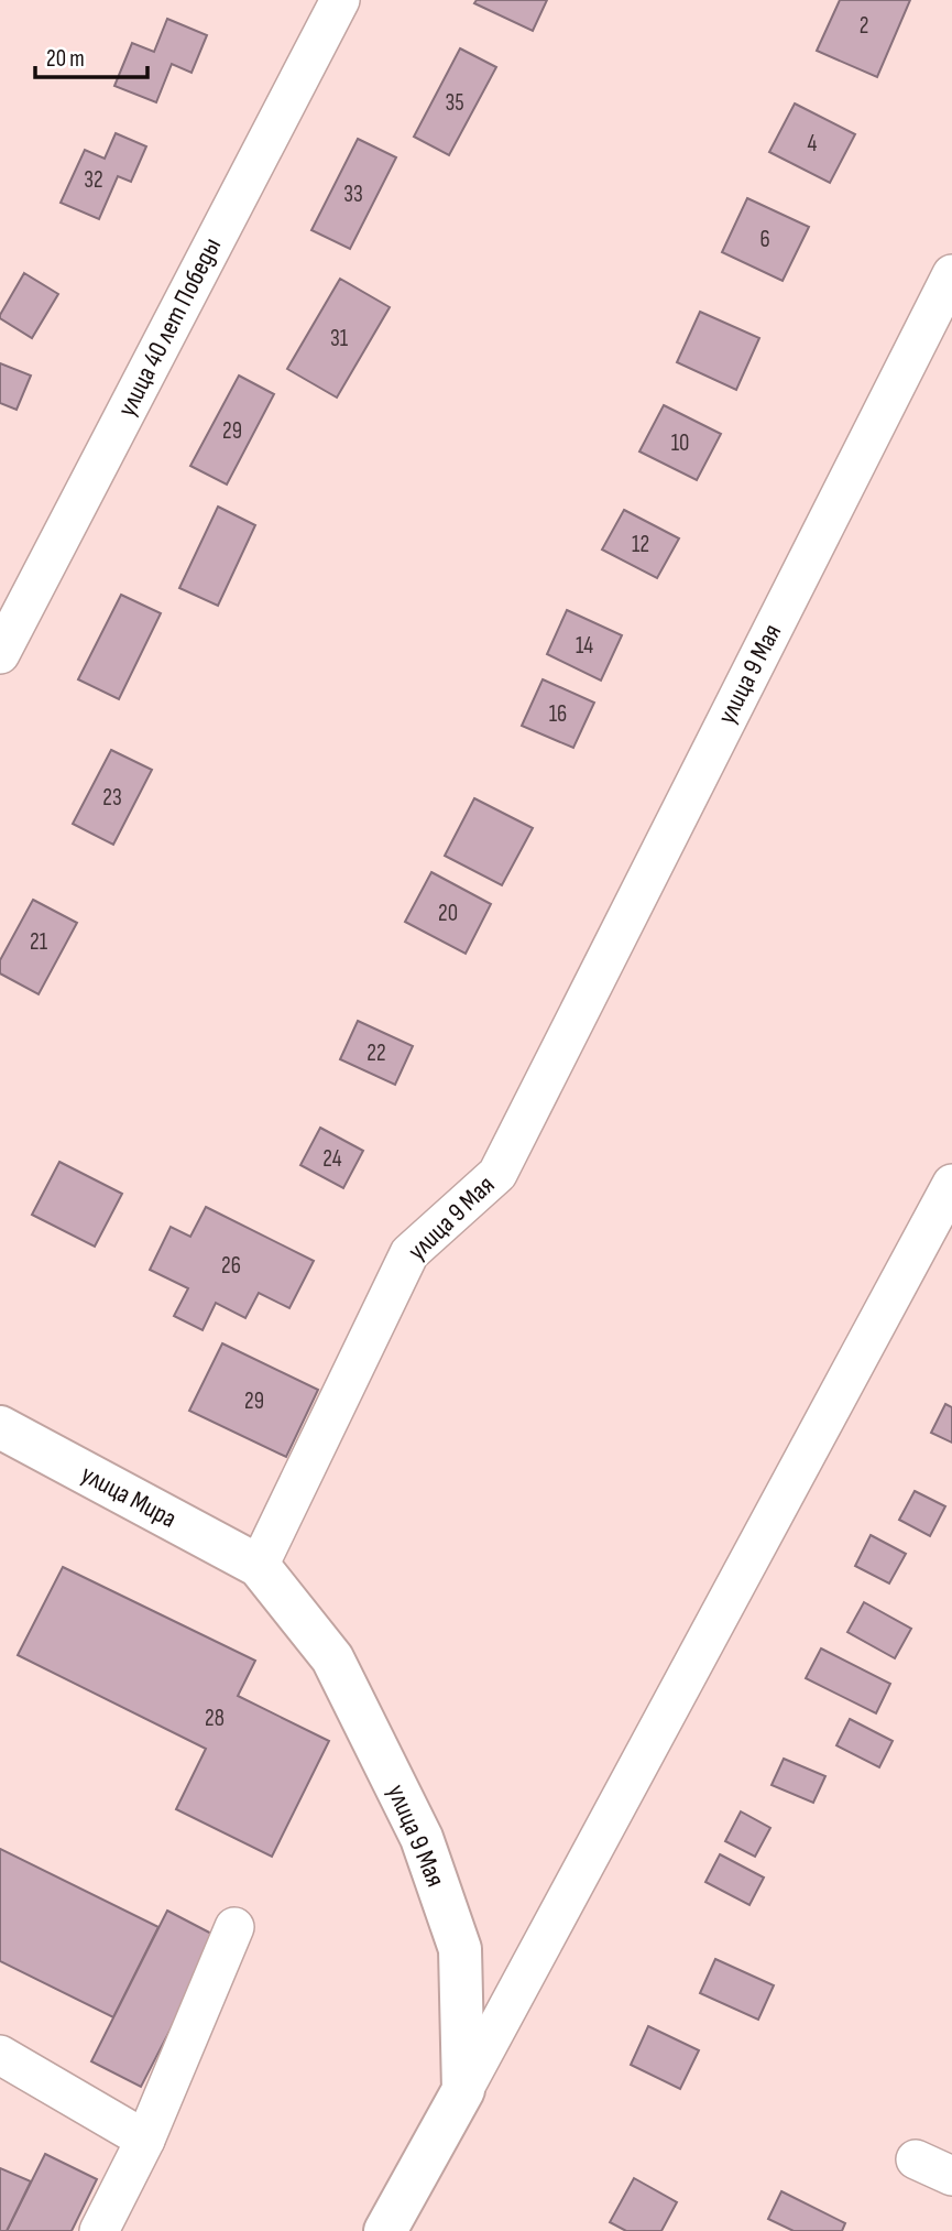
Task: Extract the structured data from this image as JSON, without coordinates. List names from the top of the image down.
{
  "streets": {
    "street": ["улица 40 лет Победы", "улица 9 Мая", "улица Мира"]
  },
  "crossings": [
    ["улица 9 Мая", "улица Мира"]
  ],
  "house_numbers": [
    "2",
    "35",
    "4",
    "32",
    "33",
    "6",
    "31",
    "29",
    "10",
    "12",
    "14",
    "16",
    "23",
    "20",
    "21",
    "22",
    "24",
    "26",
    "29",
    "28"
  ],
  "scale_bar": "20 m"
}
